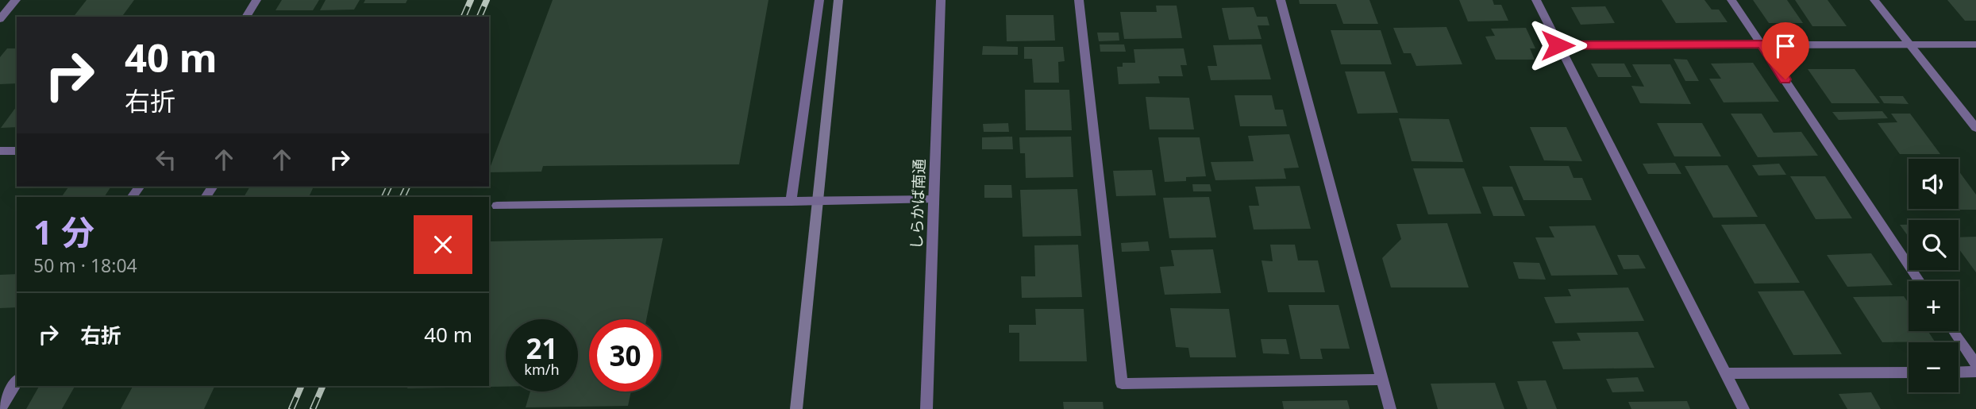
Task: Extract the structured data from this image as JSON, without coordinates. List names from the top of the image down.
{
  "streets": {
    "street": ["しらかば南通"]
  },
  "page": {
    "turn": ["40 m", "右折"],
    "map_buttons": ["+", "−"],
    "heading": ["1 分", "50 m · 18:04"],
    "list": [
      {
        "name": "右折",
        "value": "40 m"
      }
    ],
    "speed": "21 km/h",
    "limit": "30"
  }
}
